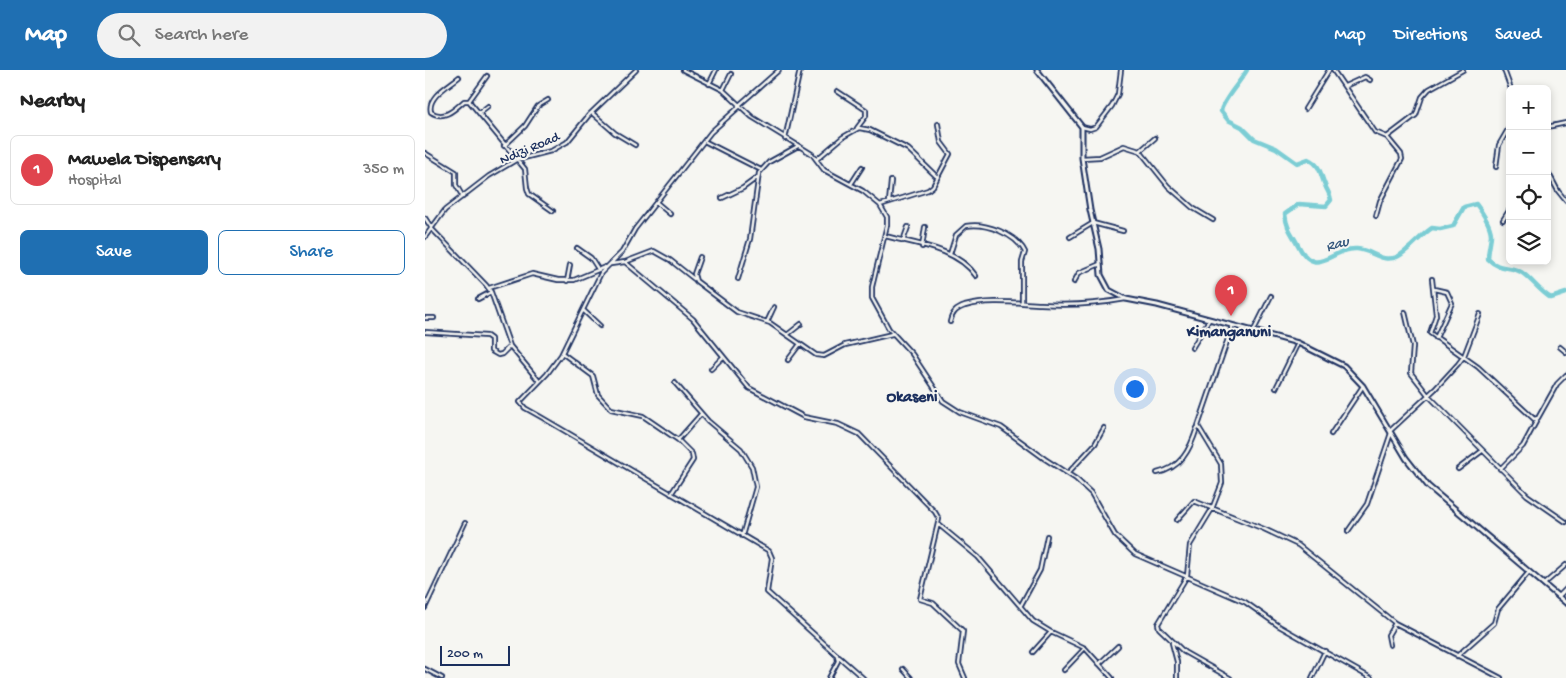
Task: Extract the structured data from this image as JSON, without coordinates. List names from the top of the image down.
{
  "streets": {
    "street": ["Ndizi Road"]
  },
  "districts": ["Kimanganuni", "Okaseni"],
  "water": ["Rau"],
  "scale_bar": "200 m",
  "page": {
    "header": "Map",
    "search": "Search here",
    "nav": ["Map", "Directions", "Saved"],
    "heading": "Nearby",
    "map_buttons": ["+", "−"],
    "list": [
      {
        "mark": "1",
        "name": "Mawela Dispensary",
        "note": "Hospital",
        "value": "350 m"
      }
    ],
    "buttons": ["Save", "Share"],
    "pins": "1",
    "scale": "200 m"
  }
}
